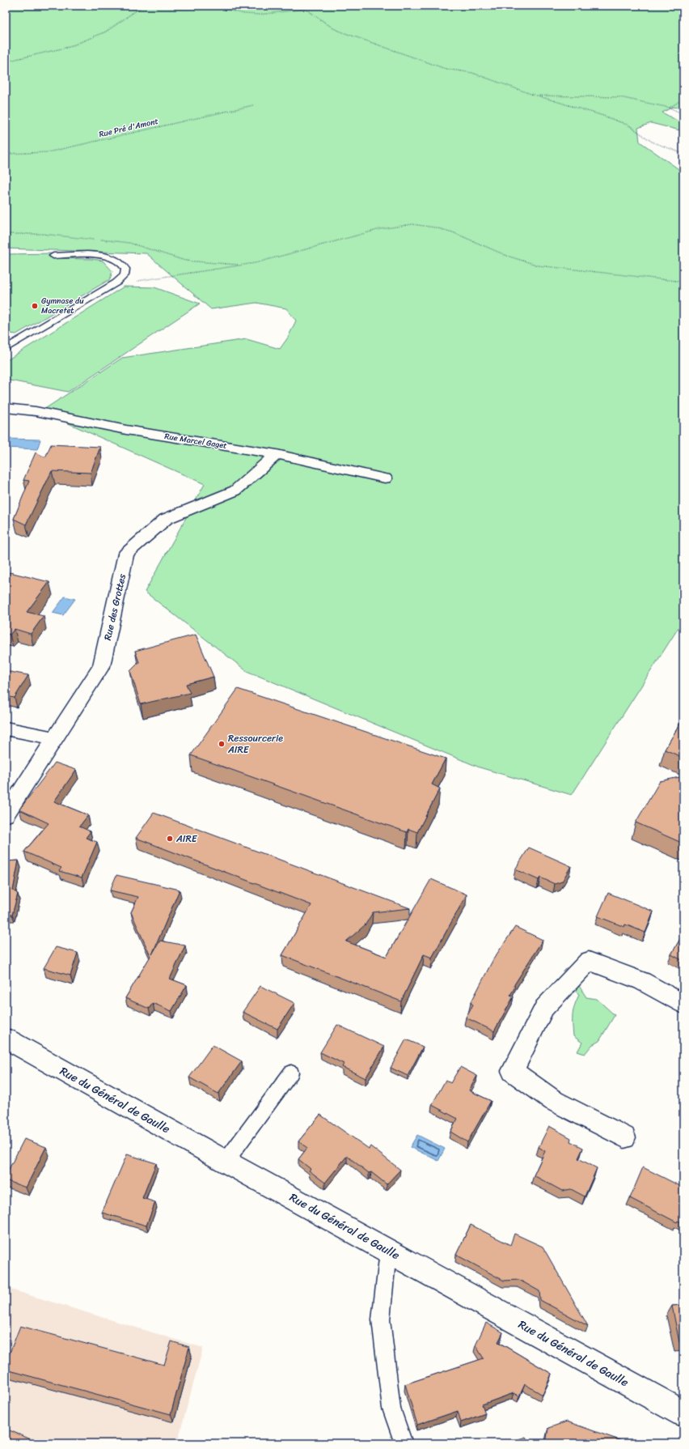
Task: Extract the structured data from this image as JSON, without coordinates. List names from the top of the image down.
{
  "streets": {
    "street": ["Rue Marcel Gaget", "Rue des Grottes", "Rue du Général de Gaulle"],
    "path": ["Rue Pré d'Amont"]
  },
  "crossings": [
    ["Rue Marcel Gaget", "Rue des Grottes"]
  ],
  "places": ["Gymnase du Macretet", "Ressourcerie AIRE", "AIRE"]
}
